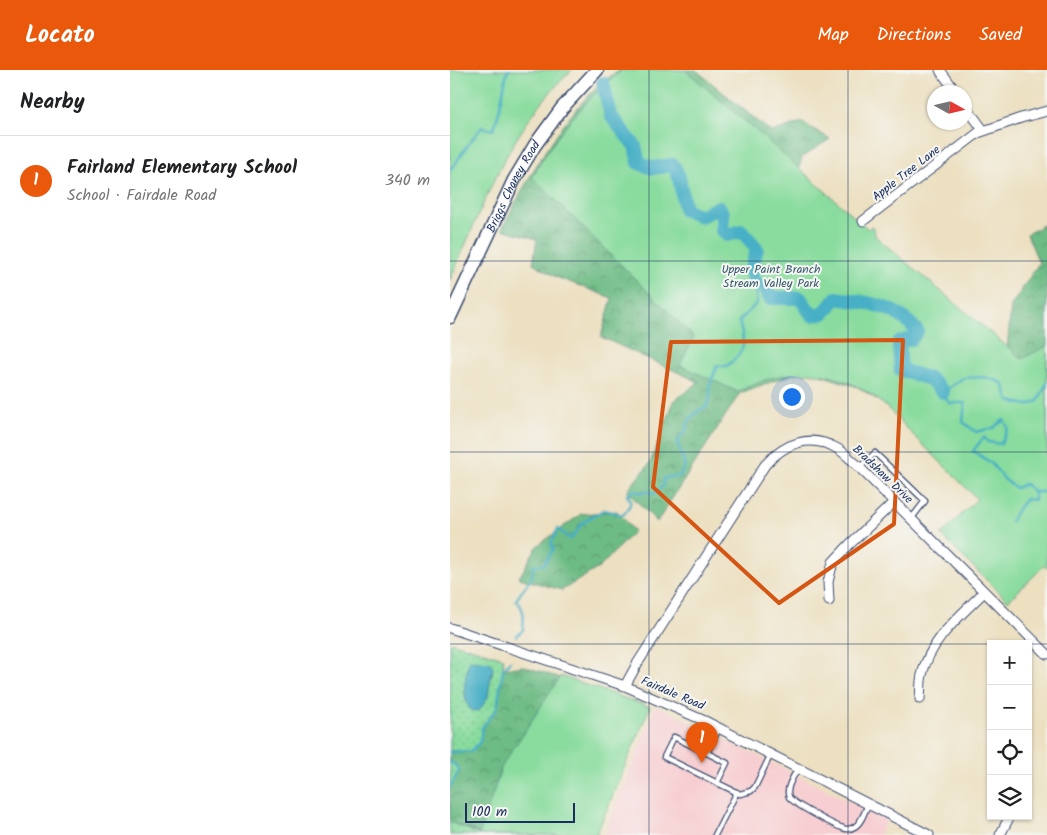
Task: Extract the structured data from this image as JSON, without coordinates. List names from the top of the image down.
{
  "streets": {
    "main road": ["Briggs Chaney Road"],
    "street": ["Apple Tree Lane", "Bradshaw Drive", "Fairdale Road"]
  },
  "crossings": [
    ["Bradshaw Drive", "Fairdale Road"]
  ],
  "parks": ["Upper Paint Branch Stream Valley Park"],
  "scale_bar": "100 m",
  "north": "right",
  "page": {
    "header": "Locato",
    "nav": ["Map", "Directions", "Saved"],
    "heading": "Nearby",
    "list": [
      {
        "mark": "1",
        "name": "Fairland Elementary School",
        "note": "School · Fairdale Road",
        "value": "340 m"
      }
    ],
    "map_buttons": ["+", "−"],
    "pins": "1",
    "scale": "100 m"
  }
}
